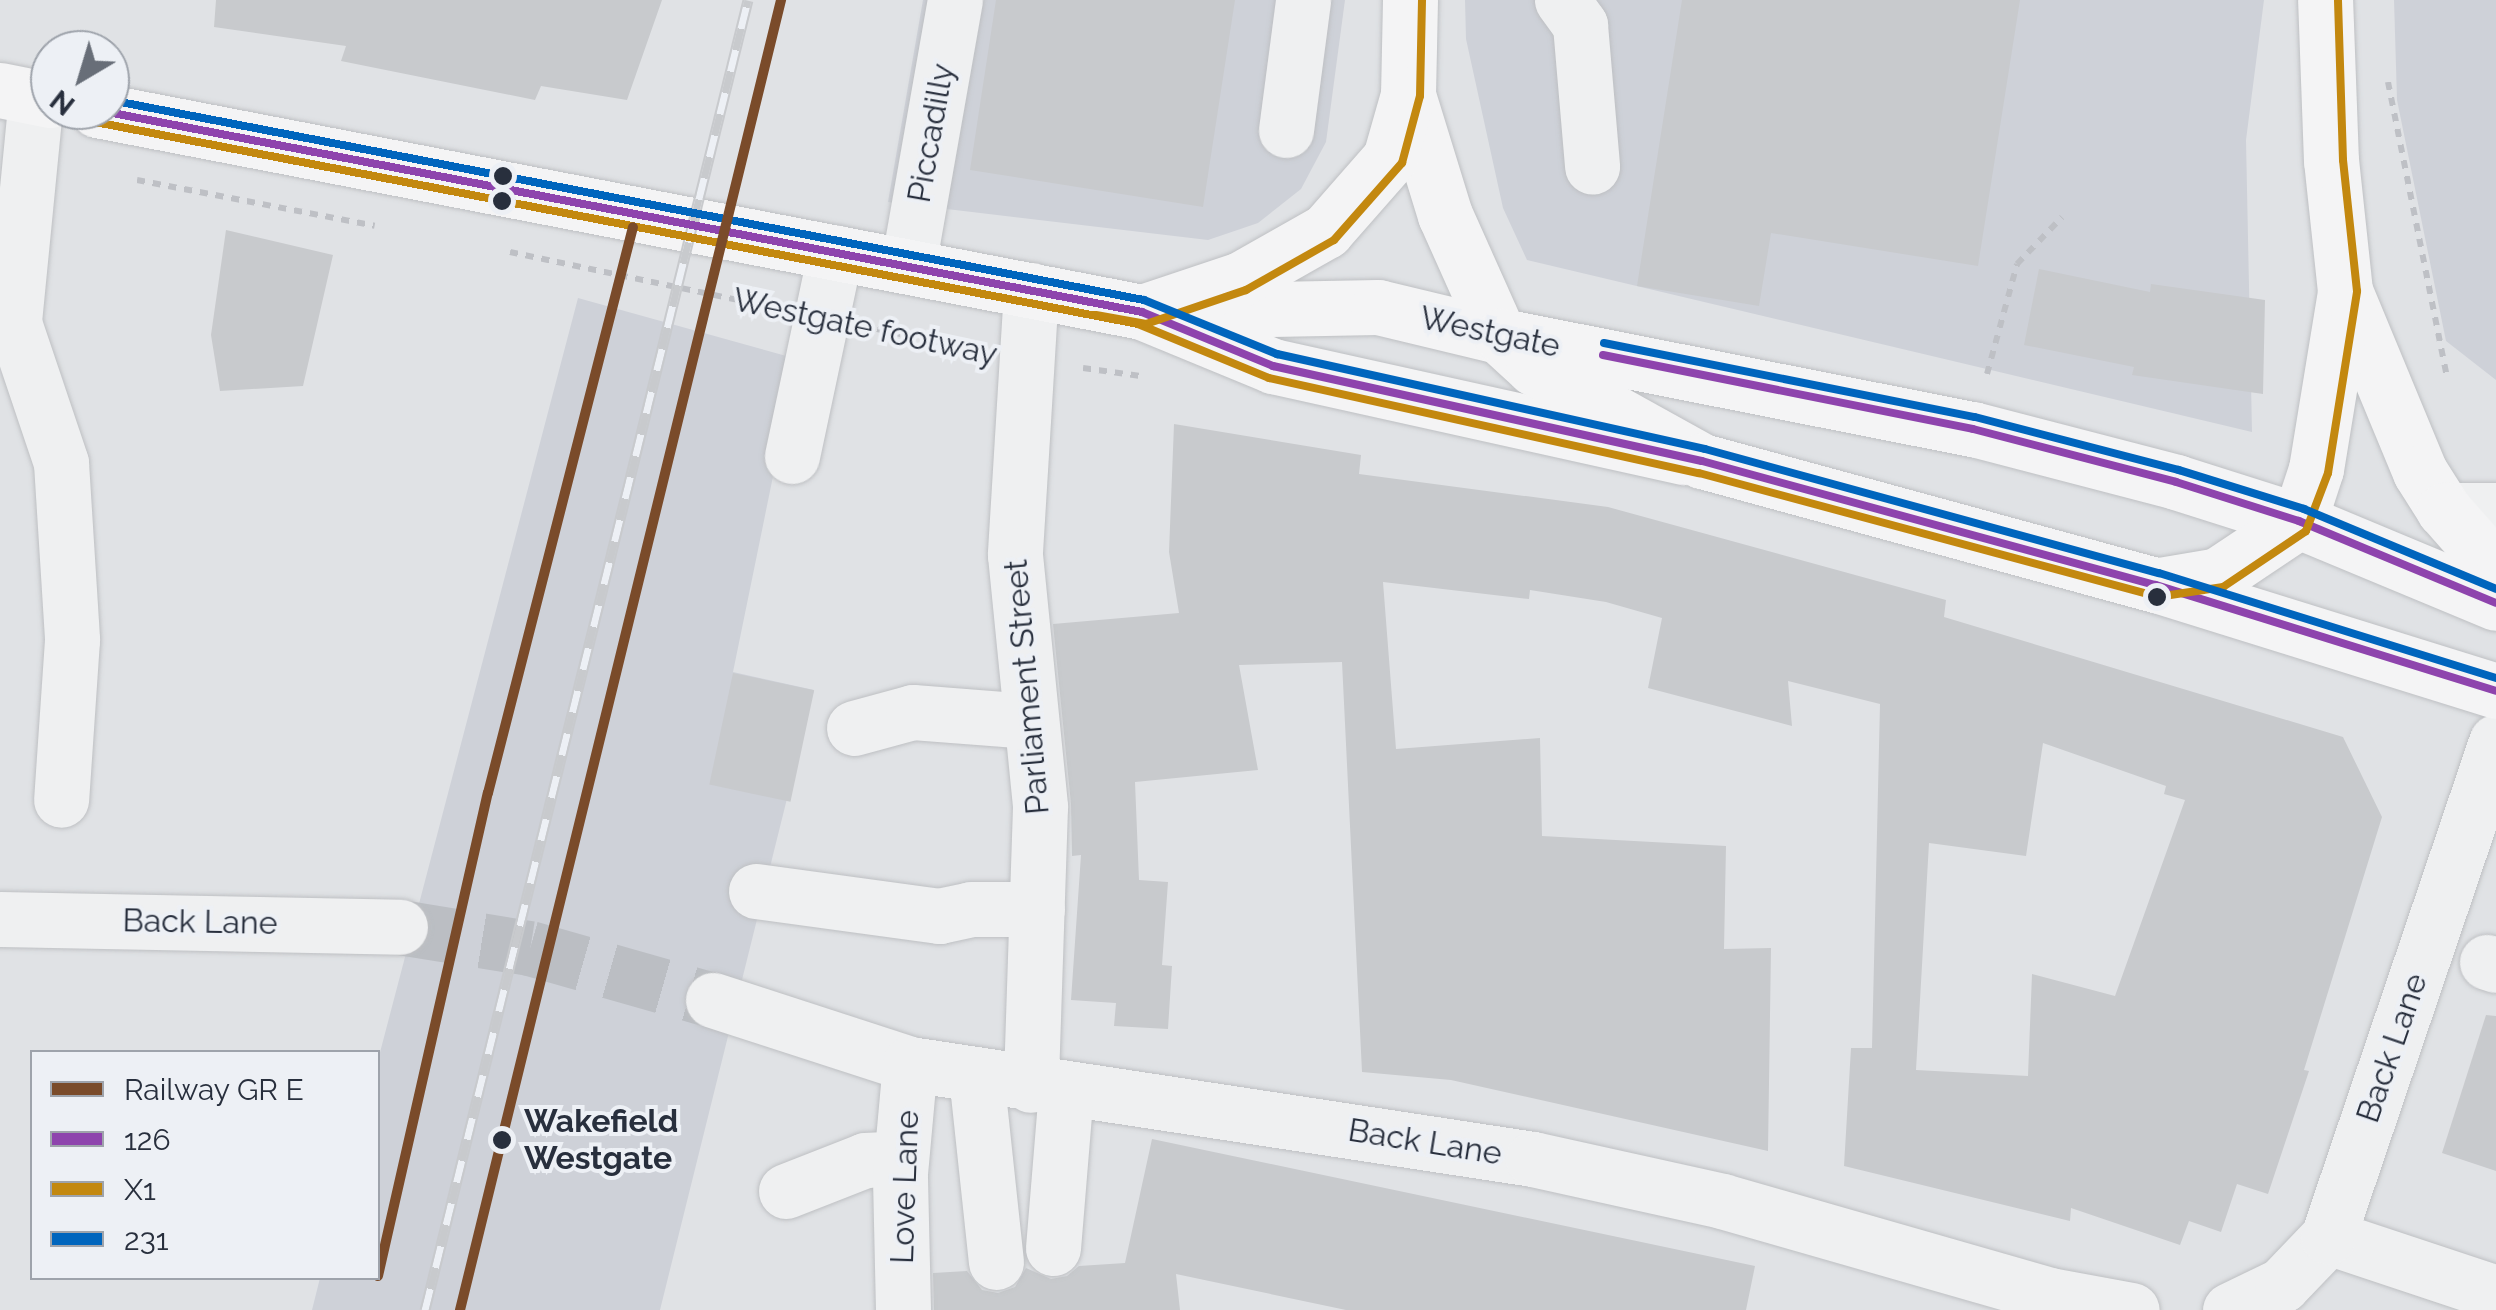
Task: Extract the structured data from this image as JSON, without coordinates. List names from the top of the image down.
{
  "streets": {
    "main road": ["Westgate"],
    "street": [
      "Piccadilly",
      "Parliament Street",
      "Back Lane",
      "Love Lane"
    ],
    "path": ["Westgate footway"]
  },
  "crossings": [
    ["Piccadilly", "Westgate"],
    ["Westgate footway", "Parliament Street"],
    ["Westgate", "Parliament Street"],
    ["Parliament Street", "Back Lane"],
    ["Back Lane", "Love Lane"]
  ],
  "places": ["Wakefield Westgate"],
  "lines": ["transit line X1", "transit line 231", "transit line 126"],
  "legend": [
    "Railway GR E",
    "126",
    "X1",
    "231"
  ],
  "north": "bottom left"
}
